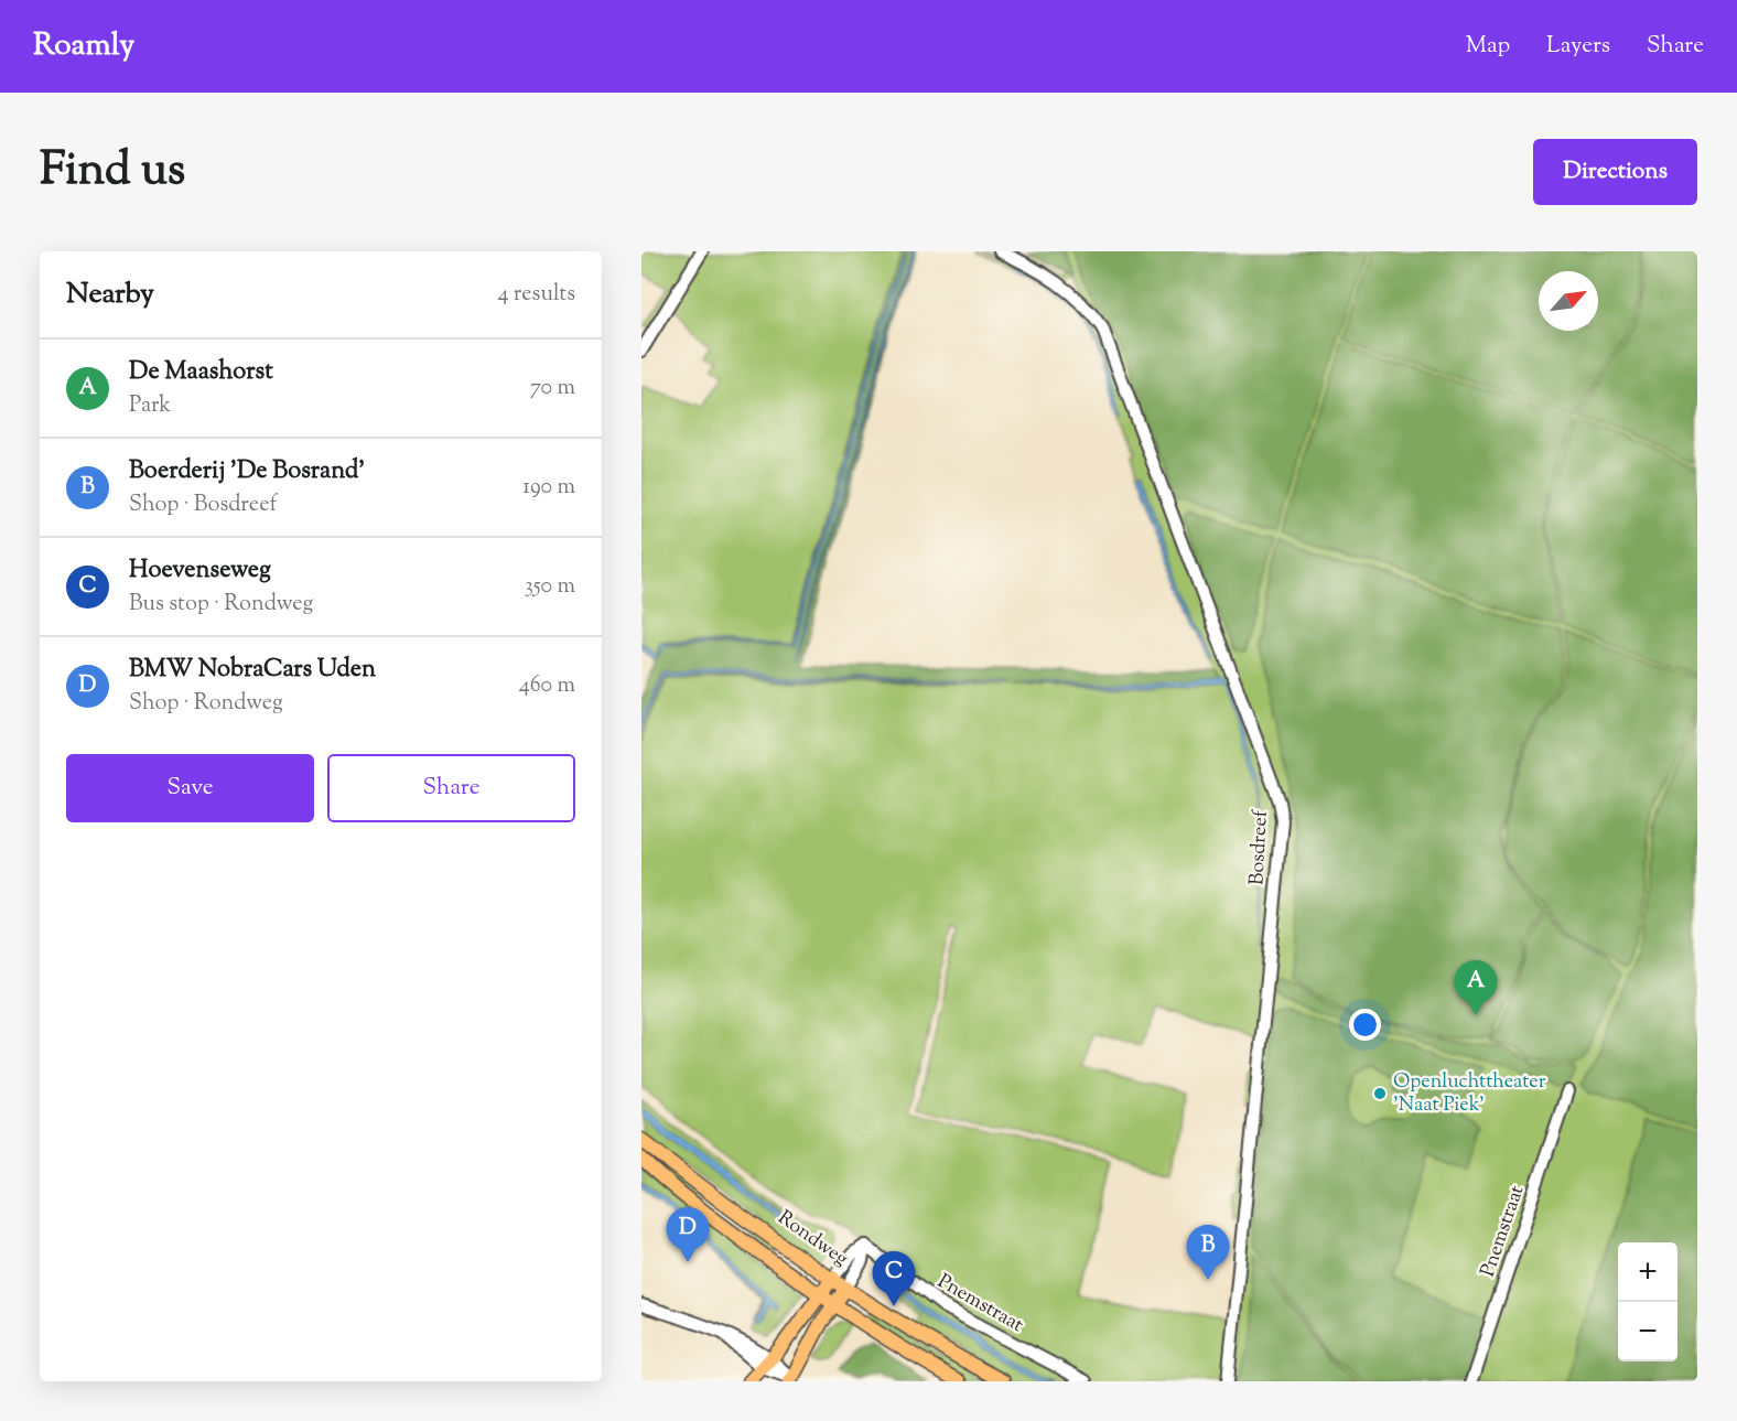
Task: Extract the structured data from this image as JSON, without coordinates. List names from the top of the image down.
{
  "streets": {
    "main road": ["Rondweg"],
    "street": ["Bosdreef", "Pnemstraat"]
  },
  "places": ["Openluchttheater 'Naat Piek'"],
  "north": "top right",
  "page": {
    "header": "Roamly",
    "nav": ["Map", "Layers", "Share"],
    "title": "Find us",
    "buttons": [
      "Directions",
      ["Save", "Share"]
    ],
    "heading": ["Nearby", "4 results"],
    "list": [
      {
        "mark": "A",
        "name": "De Maashorst",
        "note": "Park",
        "value": "70 m"
      },
      {
        "mark": "B",
        "name": "Boerderij 'De Bosrand'",
        "note": "Shop · Bosdreef",
        "value": "190 m"
      },
      {
        "mark": "C",
        "name": "Hoevenseweg",
        "note": "Bus stop · Rondweg",
        "value": "350 m"
      },
      {
        "mark": "D",
        "name": "BMW NobraCars Uden",
        "note": "Shop · Rondweg",
        "value": "460 m"
      }
    ],
    "pins": [
      "A",
      "D",
      "B",
      "C"
    ],
    "map_buttons": ["+", "−"]
  }
}
